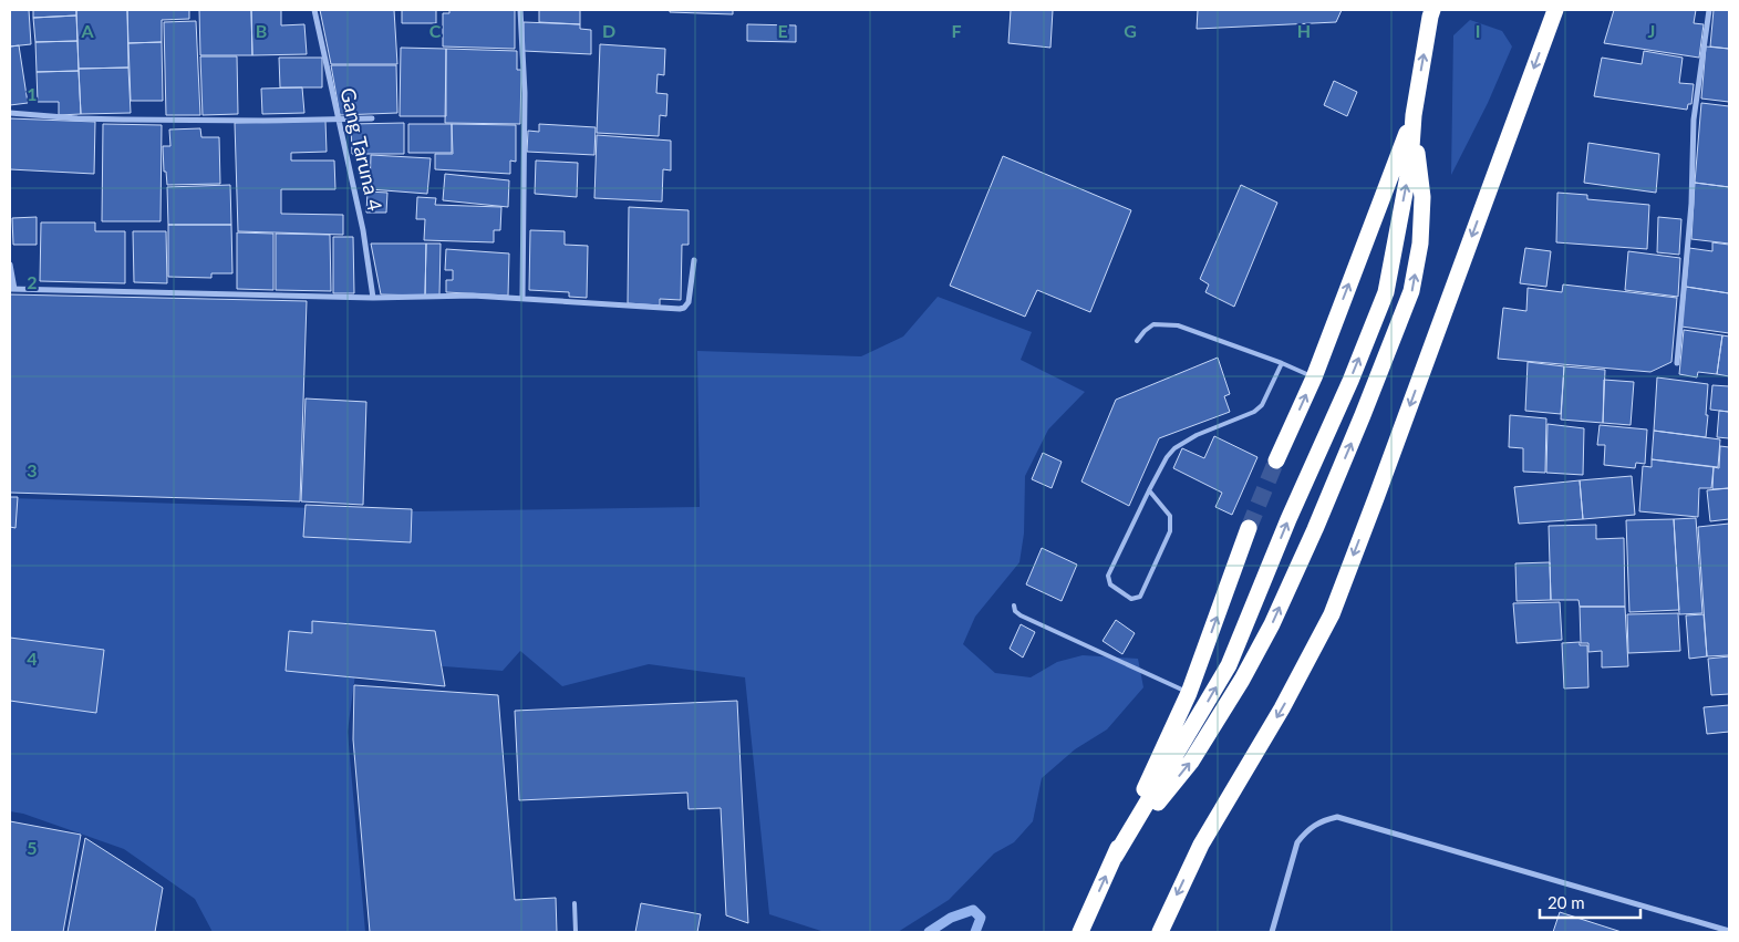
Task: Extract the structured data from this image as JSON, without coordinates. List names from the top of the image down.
{
  "streets": {
    "street": ["Gang Taruna 4"]
  },
  "scale_bar": "20 m",
  "grid": {
    "columns": [
      "A",
      "B",
      "C",
      "D",
      "E",
      "F",
      "G",
      "H",
      "I",
      "J"
    ],
    "rows": [
      "1",
      "2",
      "3",
      "4",
      "5"
    ]
  }
}
